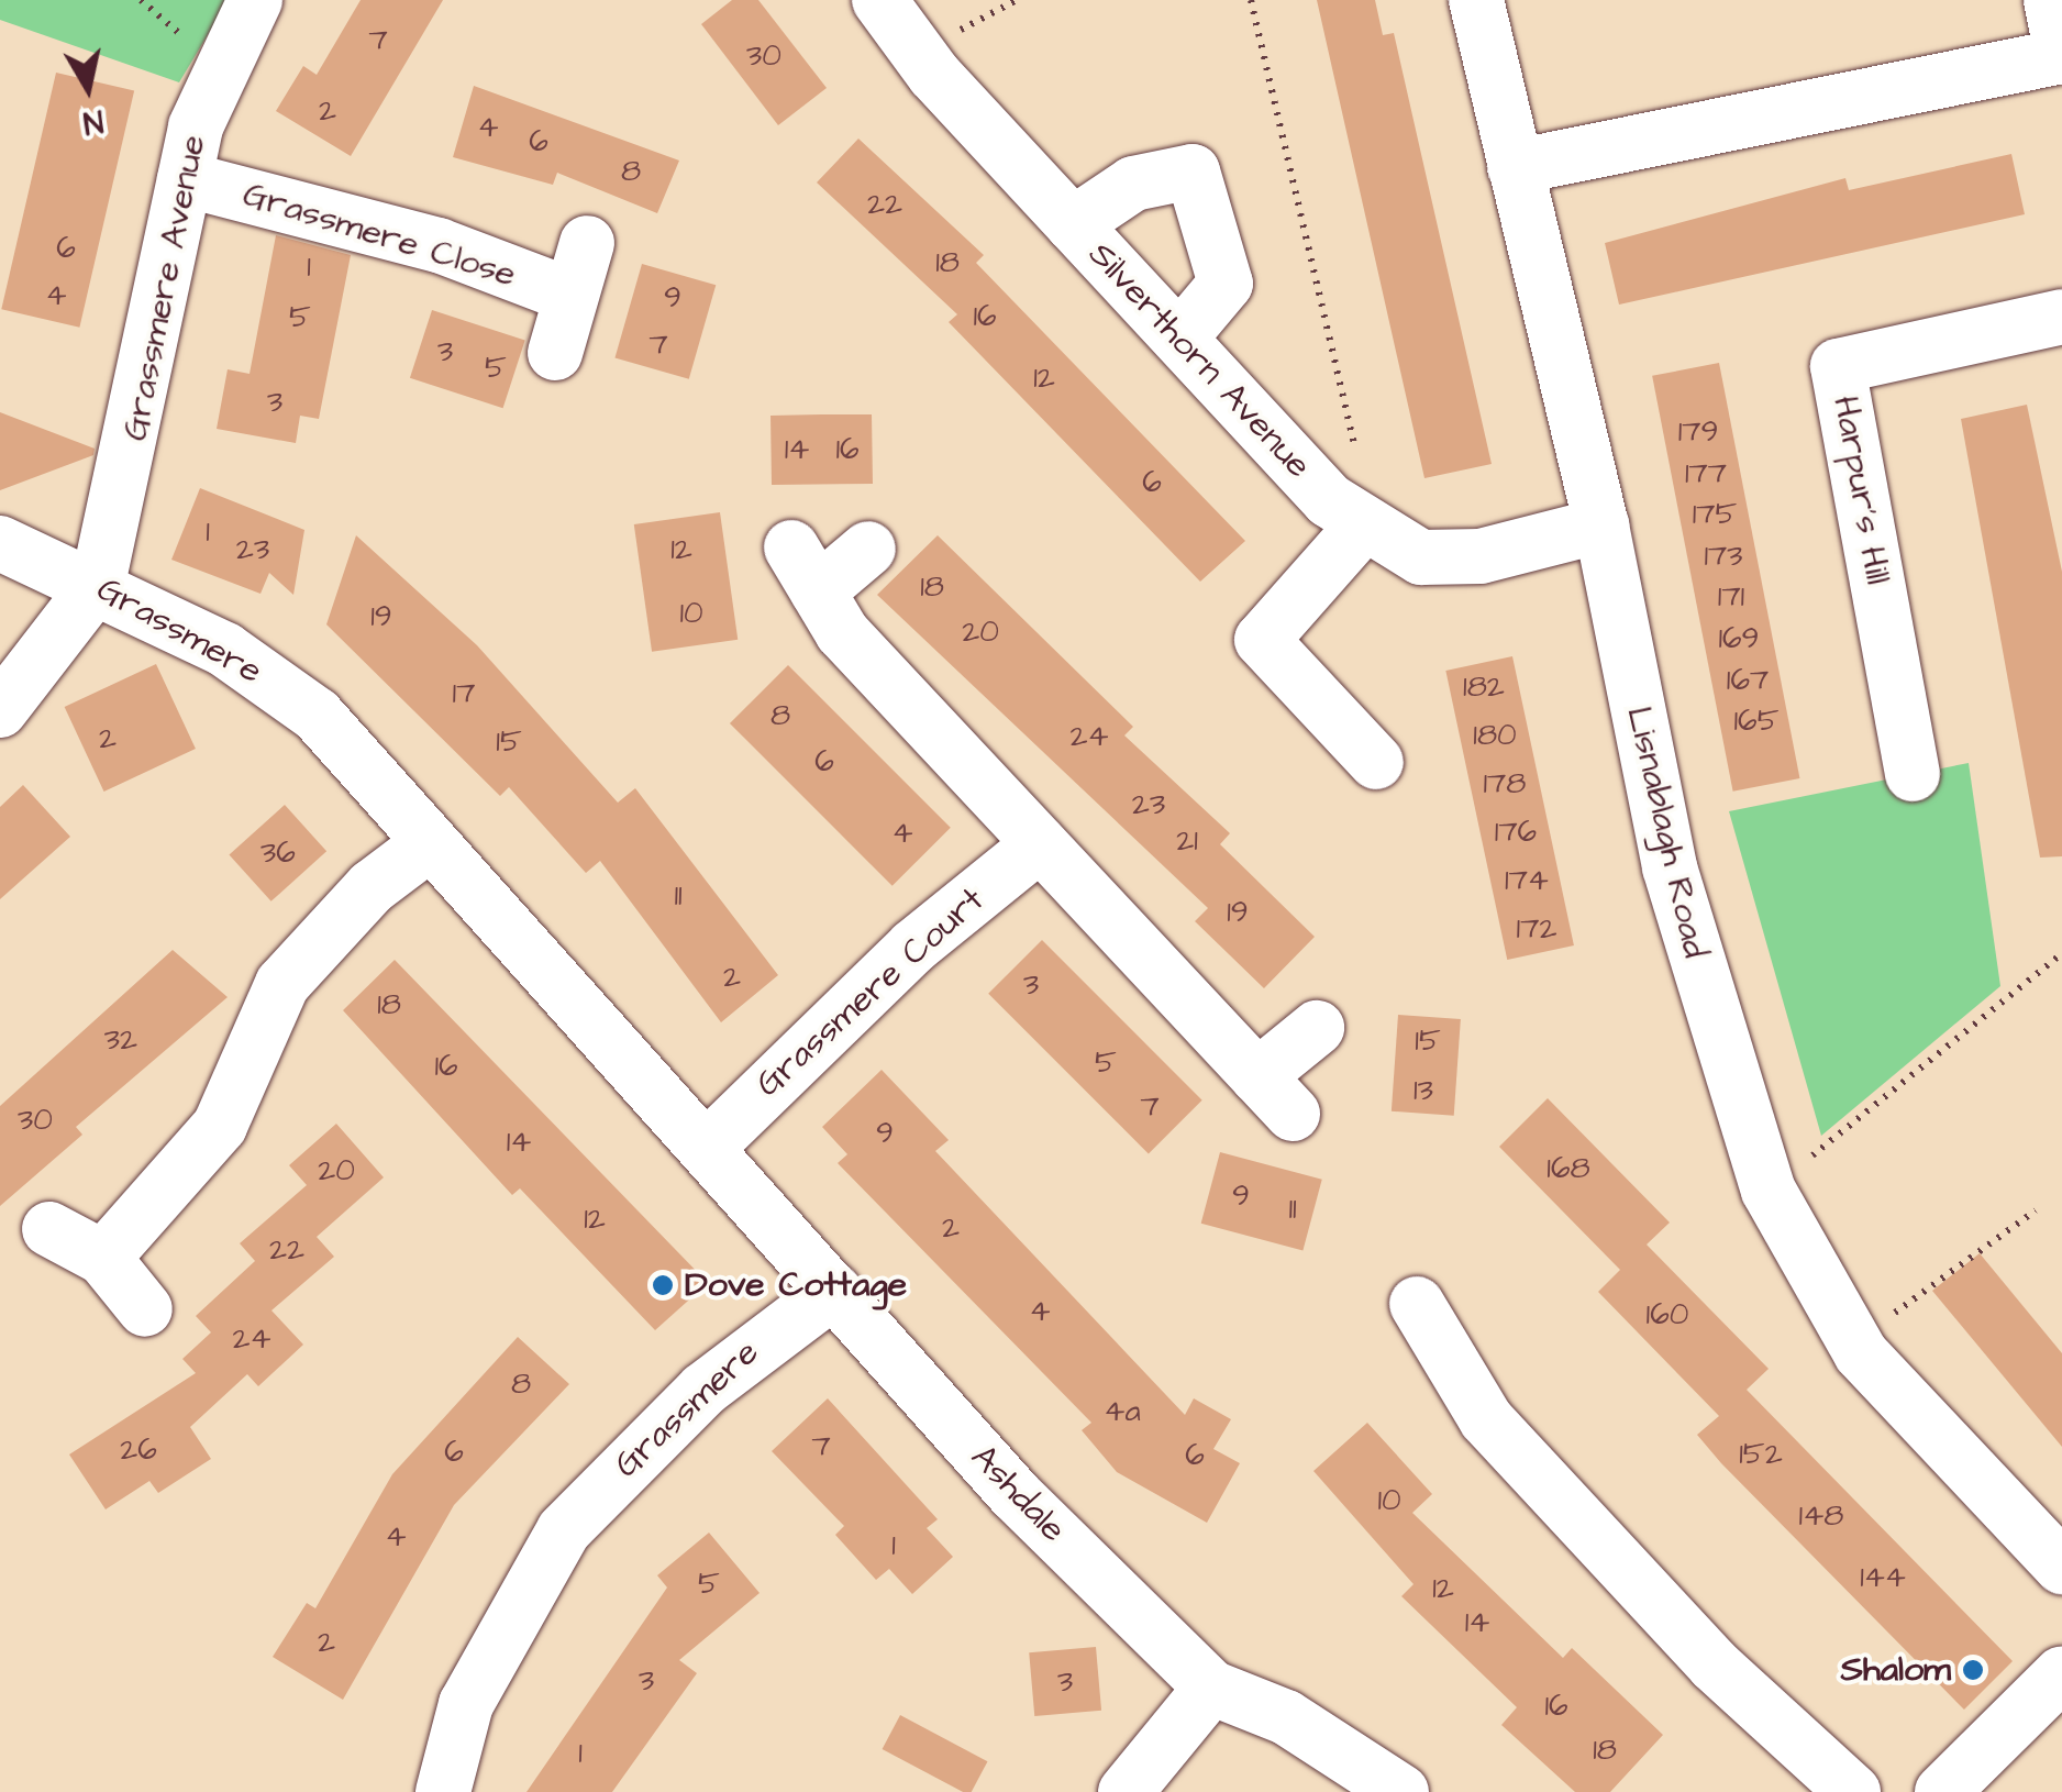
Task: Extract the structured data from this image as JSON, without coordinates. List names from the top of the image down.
{
  "streets": {
    "street": [
      "Grassmere Close",
      "Grassmere Avenue",
      "Silverthorn Avenue",
      "Harpur's Hill",
      "Grassmere",
      "Lisnablagh Road",
      "Grassmere Court",
      "Ashdale"
    ]
  },
  "crossings": [
    ["Grassmere Close", "Grassmere Avenue"],
    ["Grassmere Avenue", "Grassmere"],
    ["Silverthorn Avenue", "Lisnablagh Road"],
    ["Grassmere", "Grassmere Court"],
    ["Grassmere", "Ashdale"]
  ],
  "places": ["Dove Cottage", "Shalom"],
  "house_numbers": [
    "7",
    "30",
    "2",
    "4",
    "6",
    "8",
    "22",
    "6",
    "18",
    "1",
    "4",
    "9",
    "16",
    "5",
    "7",
    "3",
    "5",
    "12",
    "3",
    "179",
    "14",
    "16",
    "177",
    "6",
    "175",
    "1",
    "23",
    "12",
    "173",
    "18",
    "171",
    "10",
    "19",
    "20",
    "169",
    "167",
    "182",
    "17",
    "8",
    "165",
    "180",
    "24",
    "2",
    "15",
    "6",
    "178",
    "23",
    "176",
    "4",
    "21",
    "36",
    "174",
    "11",
    "19",
    "172",
    "2",
    "3",
    "18",
    "32",
    "15",
    "5",
    "16",
    "13",
    "7",
    "30",
    "9",
    "14",
    "168",
    "20",
    "9",
    "11",
    "12",
    "2",
    "22",
    "4",
    "160",
    "24",
    "8",
    "4a",
    "7",
    "26",
    "6",
    "152",
    "6",
    "10",
    "148",
    "4",
    "1",
    "144",
    "5",
    "12",
    "14",
    "2",
    "3",
    "3",
    "16",
    "18",
    "1"
  ],
  "north": "bottom"
}
